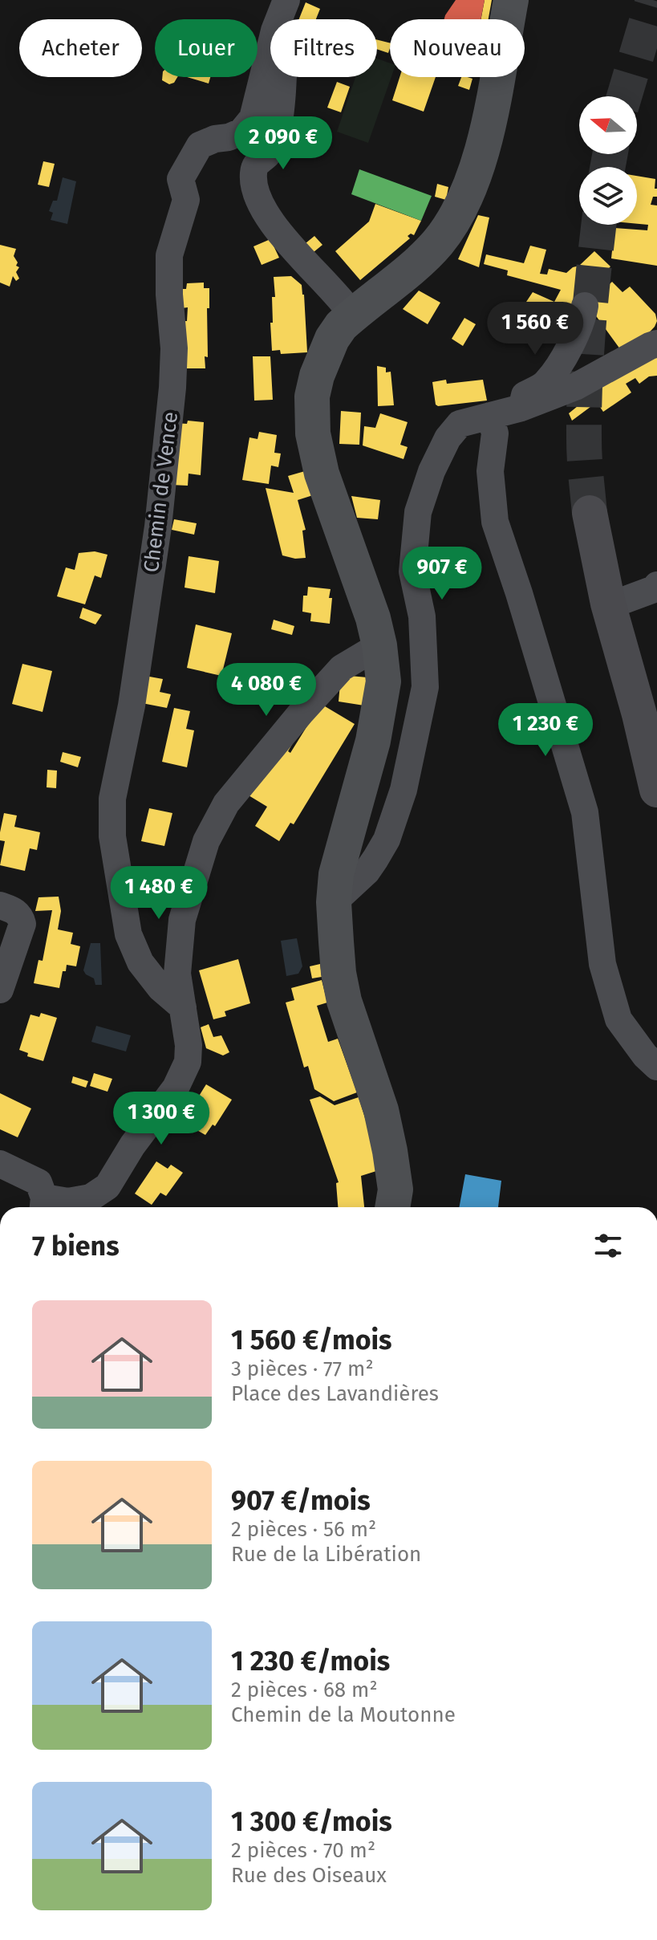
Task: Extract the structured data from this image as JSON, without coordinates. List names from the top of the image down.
{
  "streets": {
    "street": ["Chemin de Vence"]
  },
  "north": "left",
  "page": {
    "chip": [
      "Acheter",
      "Louer",
      "Filtres",
      "Nouveau"
    ],
    "price": [
      "2 090 €",
      "1 560 €",
      "907 €",
      "4 080 €",
      "1 230 €",
      "1 480 €",
      "1 300 €"
    ],
    "heading": "7 biens",
    "list": [
      {
        "name": "1 560 €/mois",
        "note": "3 pièces · 77 m² · Place des Lavandières"
      },
      {
        "name": "907 €/mois",
        "note": "2 pièces · 56 m² · Rue de la Libération"
      },
      {
        "name": "1 230 €/mois",
        "note": "2 pièces · 68 m² · Chemin de la Moutonne"
      },
      {
        "name": "1 300 €/mois",
        "note": "2 pièces · 70 m² · Rue des Oiseaux"
      }
    ]
  }
}
